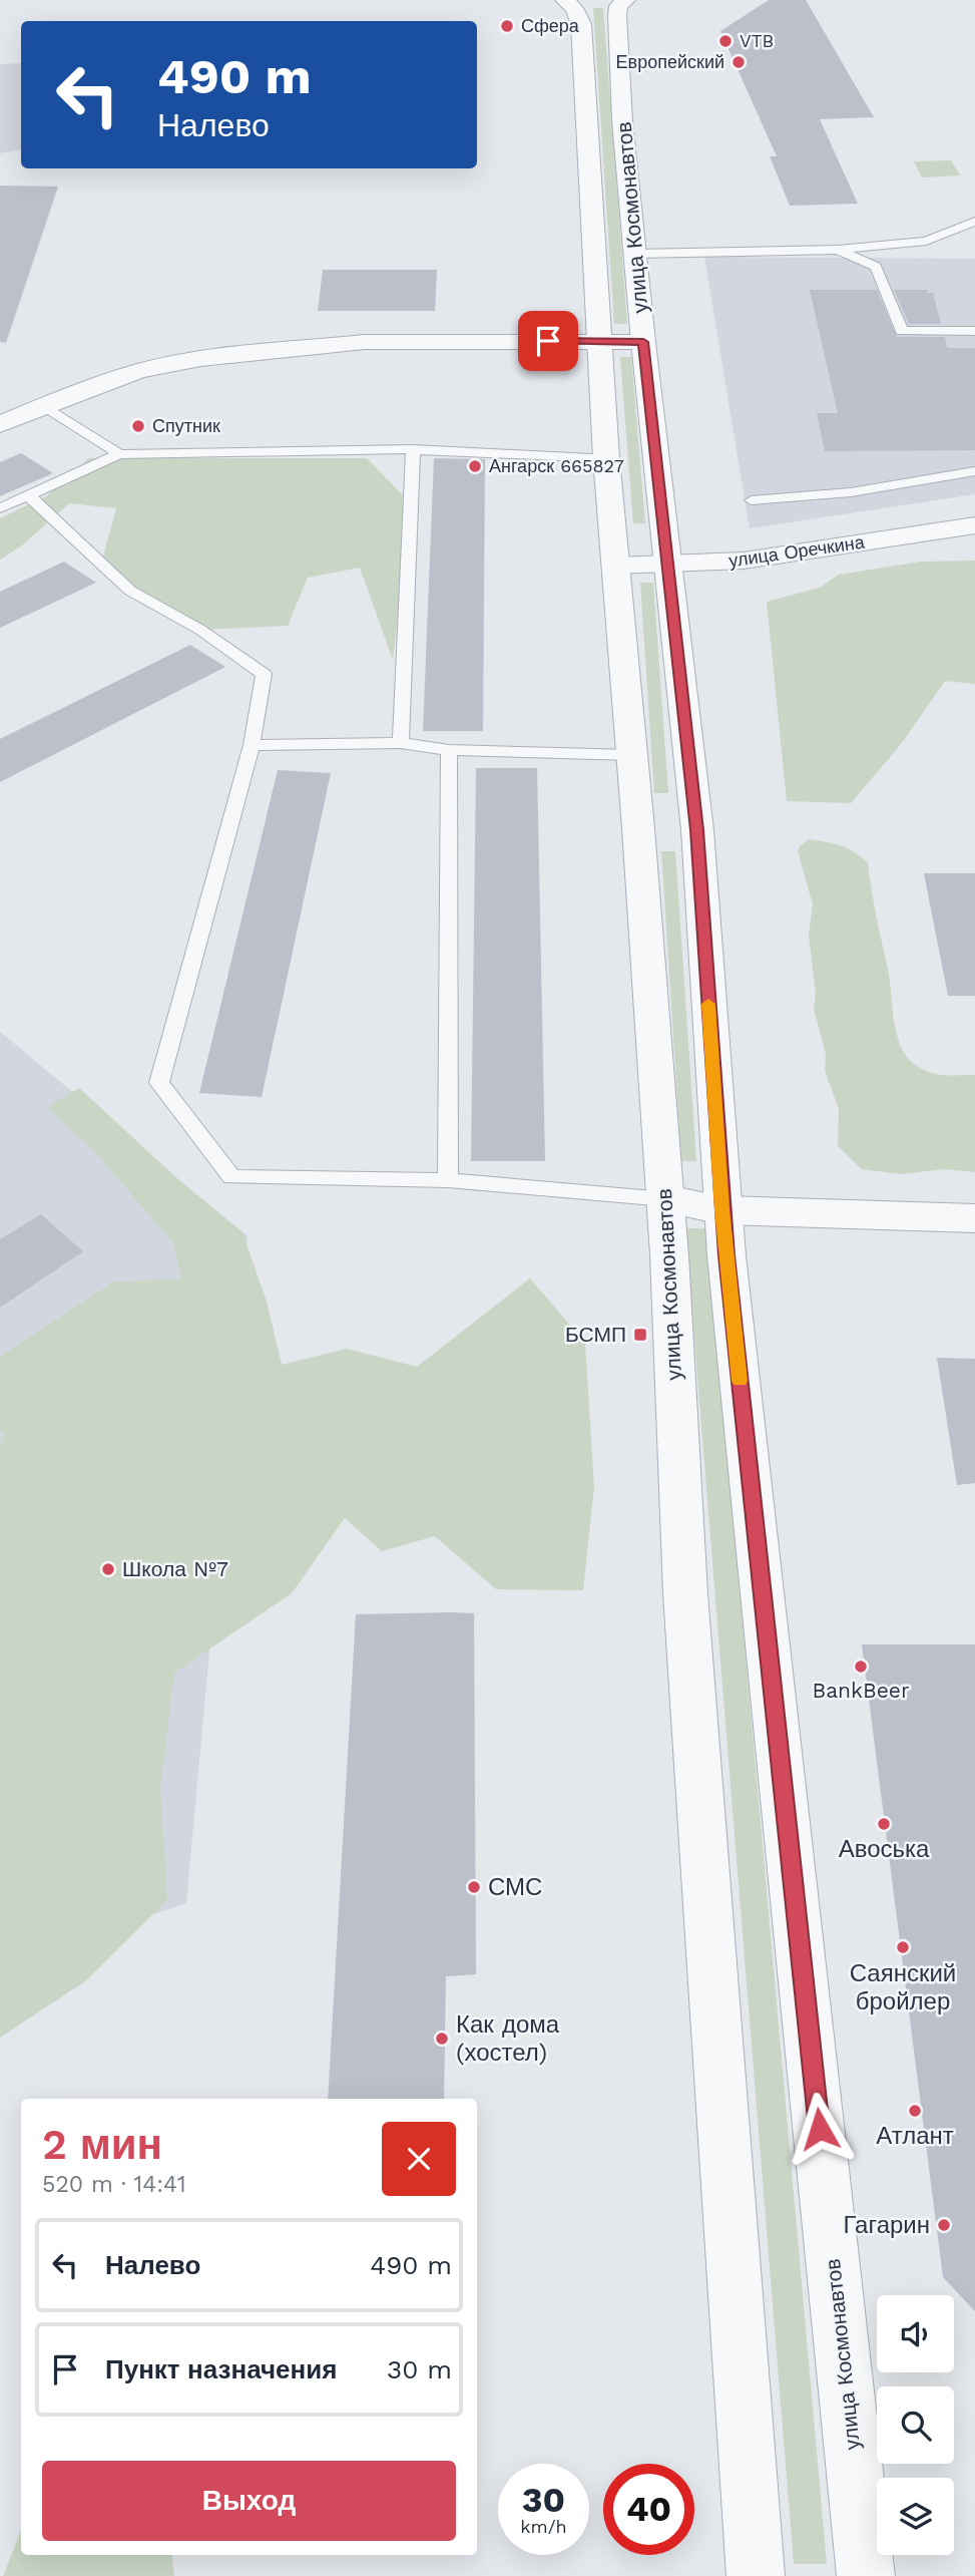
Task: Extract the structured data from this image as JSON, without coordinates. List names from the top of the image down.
{
  "streets": {
    "street": ["улица Космонавтов", "улица Оречкина"]
  },
  "crossings": [
    ["улица Космонавтов", "улица Оречкина"]
  ],
  "places": {
    "other": [
      "Сфера",
      "VTB",
      "Европейский",
      "Спутник",
      "Ангарск 665827",
      "Школа №7",
      "BankBeer",
      "Авоська",
      "СМС",
      "Саянский бройлер",
      "Как дома (хостел)",
      "Атлант",
      "Гагарин"
    ],
    "transit": ["БСМП"]
  },
  "page": {
    "turn": ["490 m", "Налево"],
    "heading": ["2 мин", "520 m · 14:41"],
    "list": [
      {
        "name": "Налево",
        "value": "490 m"
      },
      {
        "name": "Пункт назначения",
        "value": "30 m"
      }
    ],
    "buttons": "Выход",
    "speed": "30 km/h",
    "limit": "40"
  }
}
